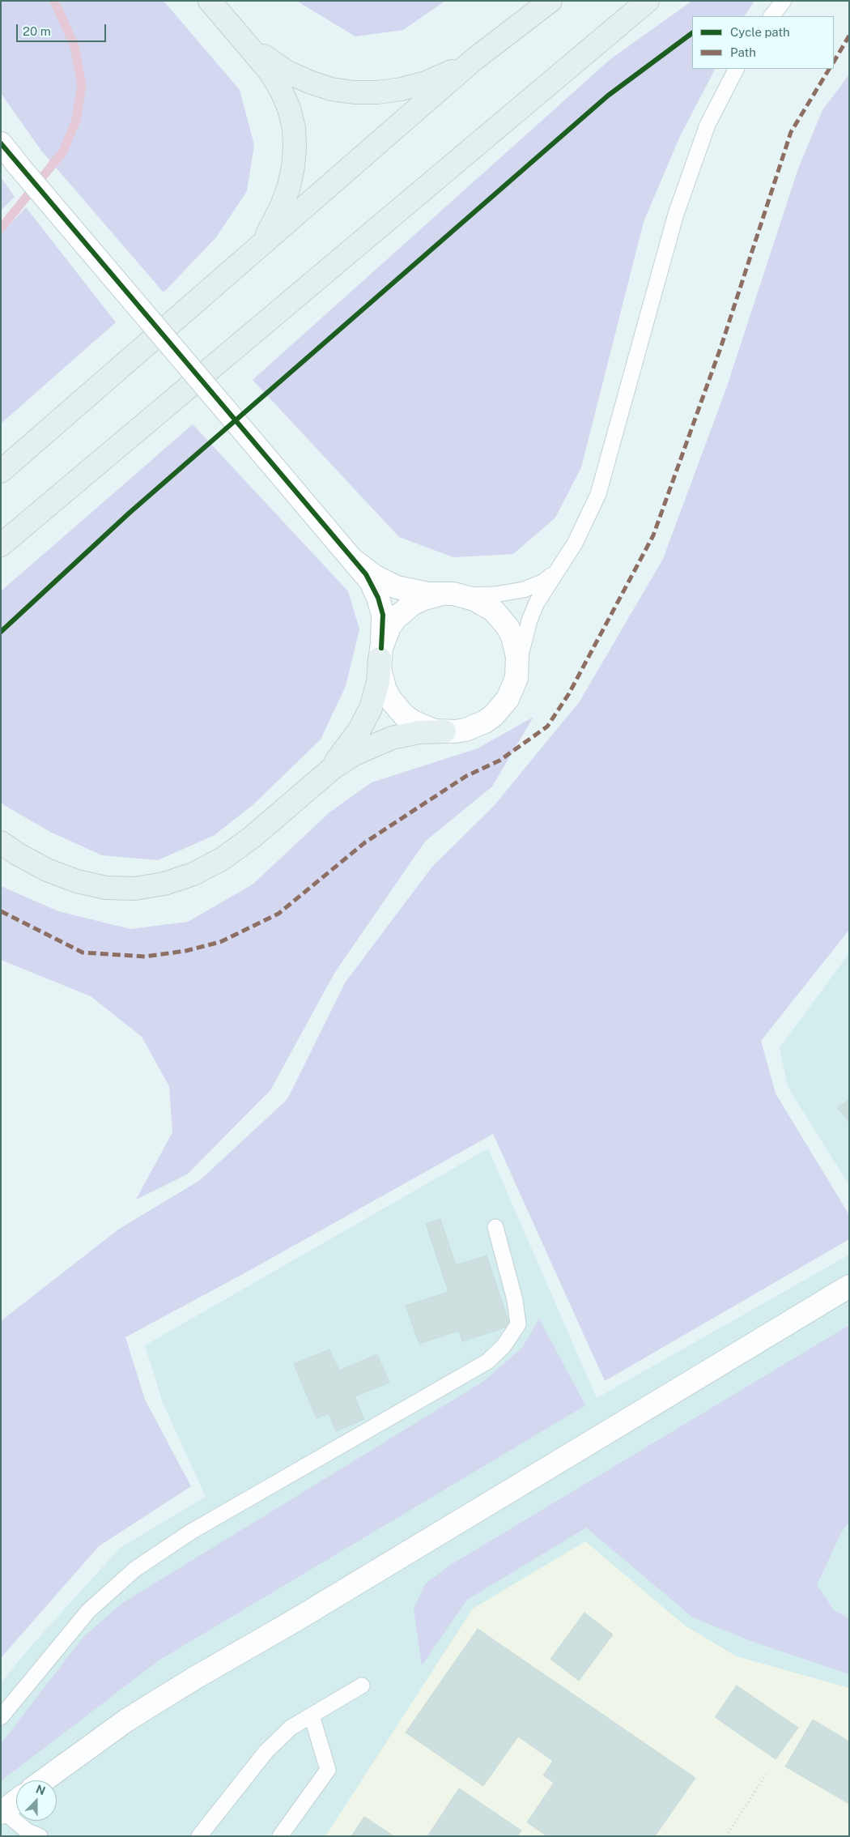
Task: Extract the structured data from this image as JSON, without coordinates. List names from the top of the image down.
{
  "legend": ["Cycle path", "Path"],
  "scale_bar": "20 m",
  "north": "top"
}
